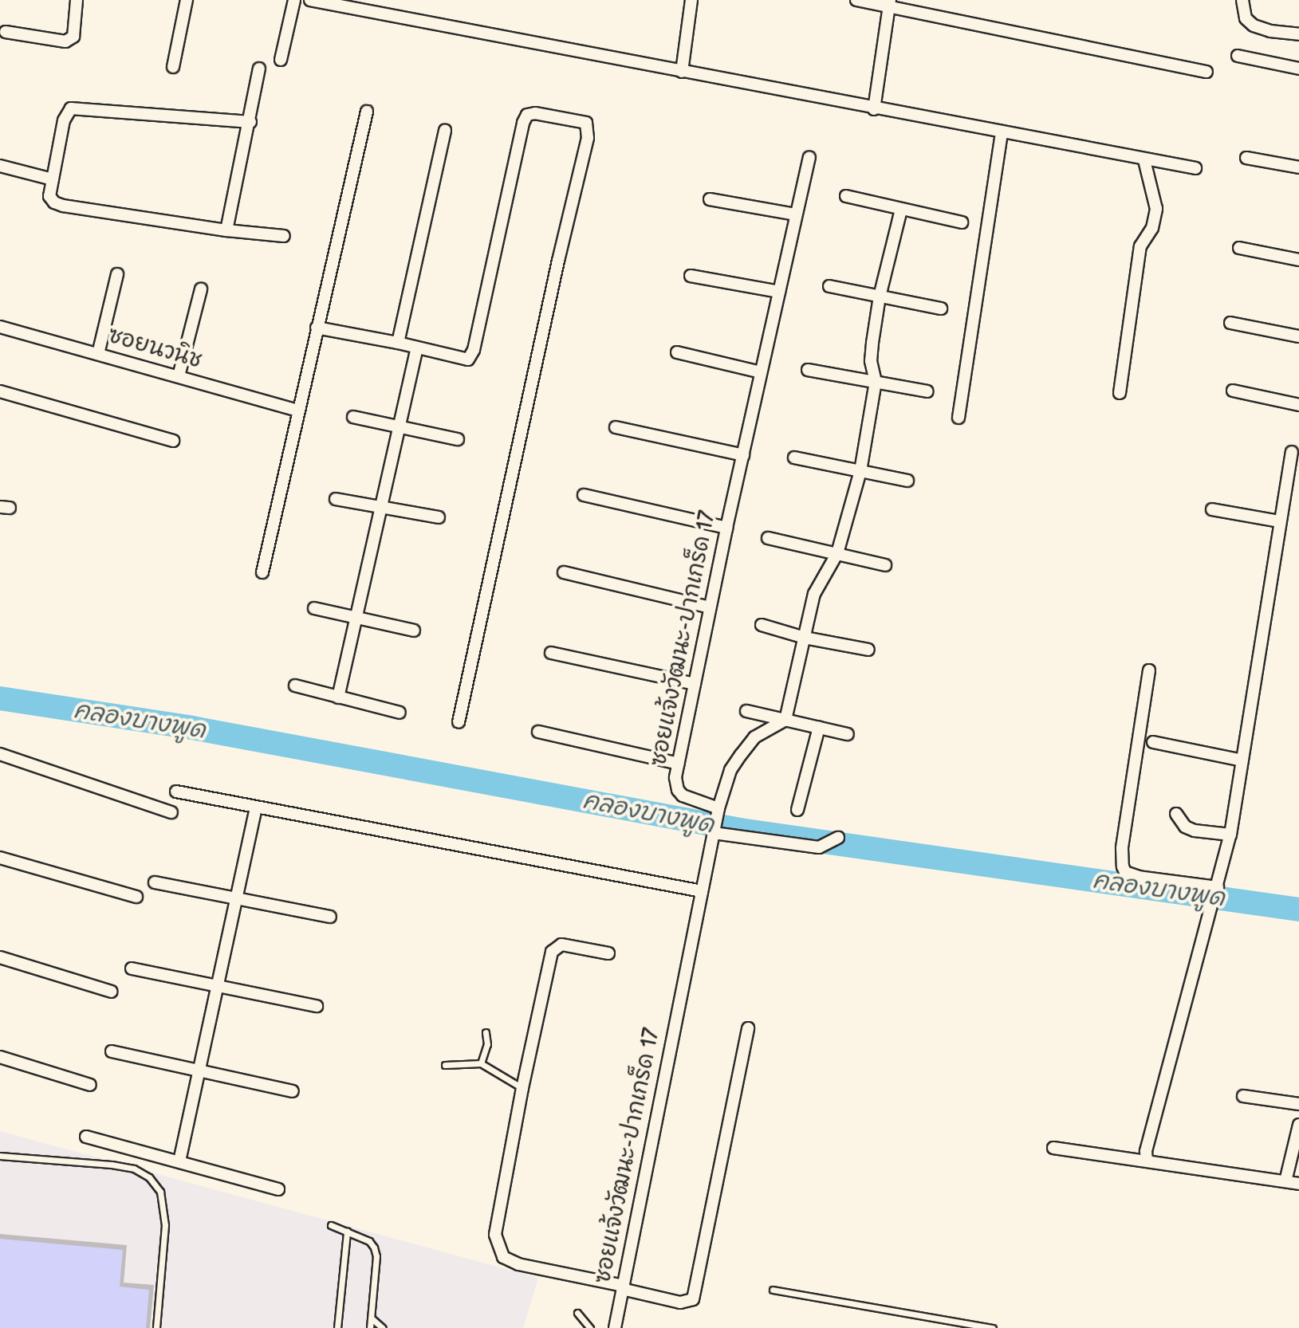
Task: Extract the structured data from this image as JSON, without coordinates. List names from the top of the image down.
{
  "streets": {
    "street": ["ซอยนวนิช", "ซอยแจ้งวัฒนะ-ปากเกร็ด 17"]
  },
  "water": ["คลองบางพูด"]
}
